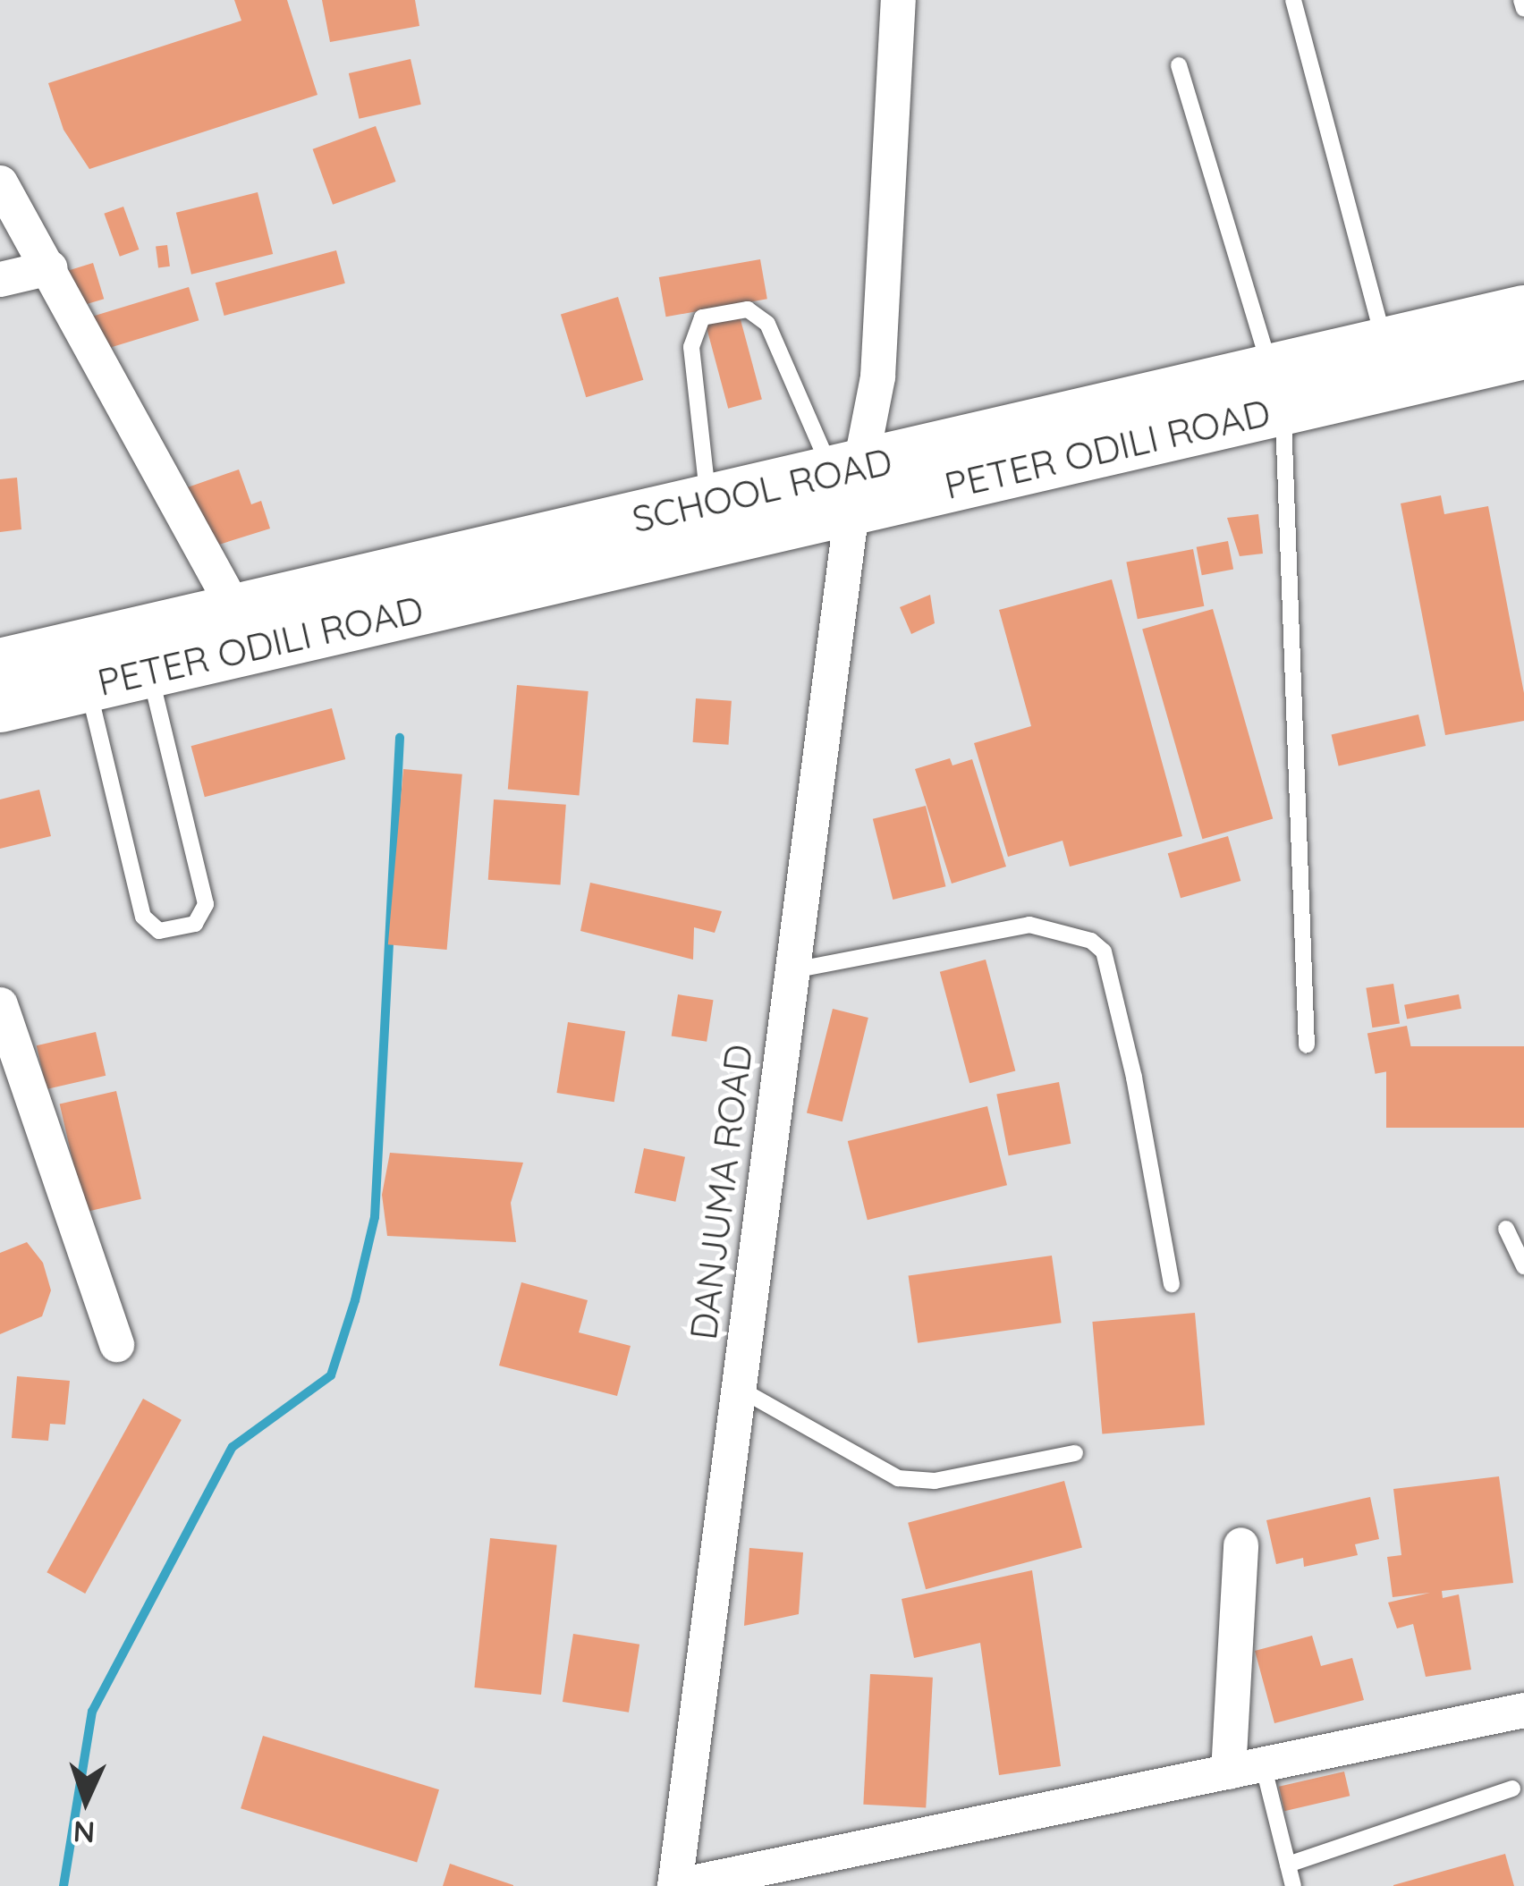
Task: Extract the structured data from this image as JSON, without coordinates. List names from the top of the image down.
{
  "streets": {
    "main road": ["PETER ODILI ROAD", "SCHOOL ROAD"],
    "street": ["DANJUMA ROAD"]
  },
  "crossings": [
    ["PETER ODILI ROAD", "SCHOOL ROAD"],
    ["PETER ODILI ROAD", "DANJUMA ROAD"],
    ["SCHOOL ROAD", "DANJUMA ROAD"]
  ],
  "north": "bottom"
}
